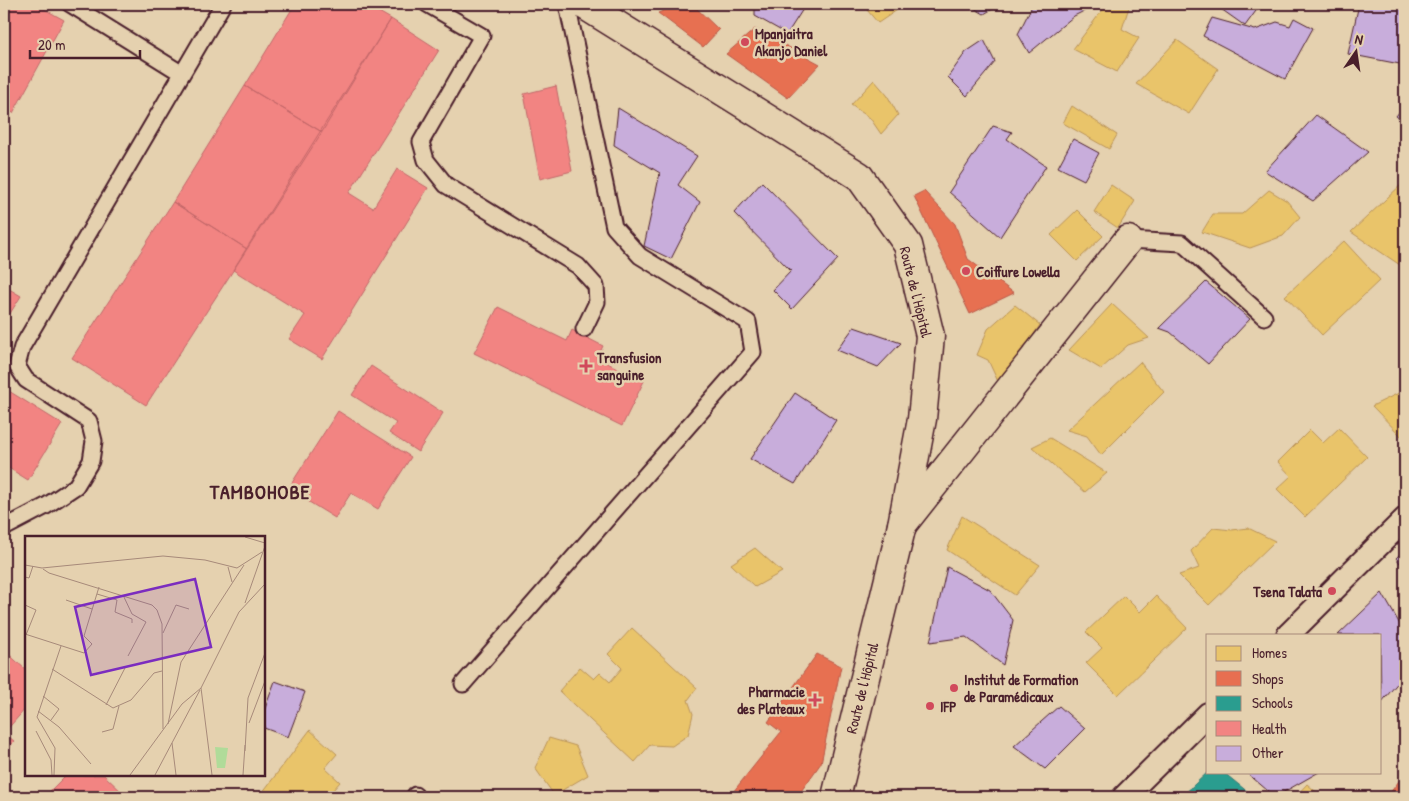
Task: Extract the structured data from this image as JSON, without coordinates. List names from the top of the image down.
{
  "streets": {
    "street": ["Route de l'Hôpital"]
  },
  "districts": ["TAMBOHOBE"],
  "places": {
    "other": [
      "Mpanjaitra Akanjo Daniel",
      "Coiffure Lowella",
      "Tsena Talata",
      "Institut de Formation de Paramédicaux",
      "IFP"
    ],
    "health": ["Transfusion sanguine", "Pharmacie des Plateaux"]
  },
  "legend": [
    "Homes",
    "Shops",
    "Schools",
    "Health",
    "Other"
  ],
  "scale_bar": "20 m",
  "north": "top"
}
